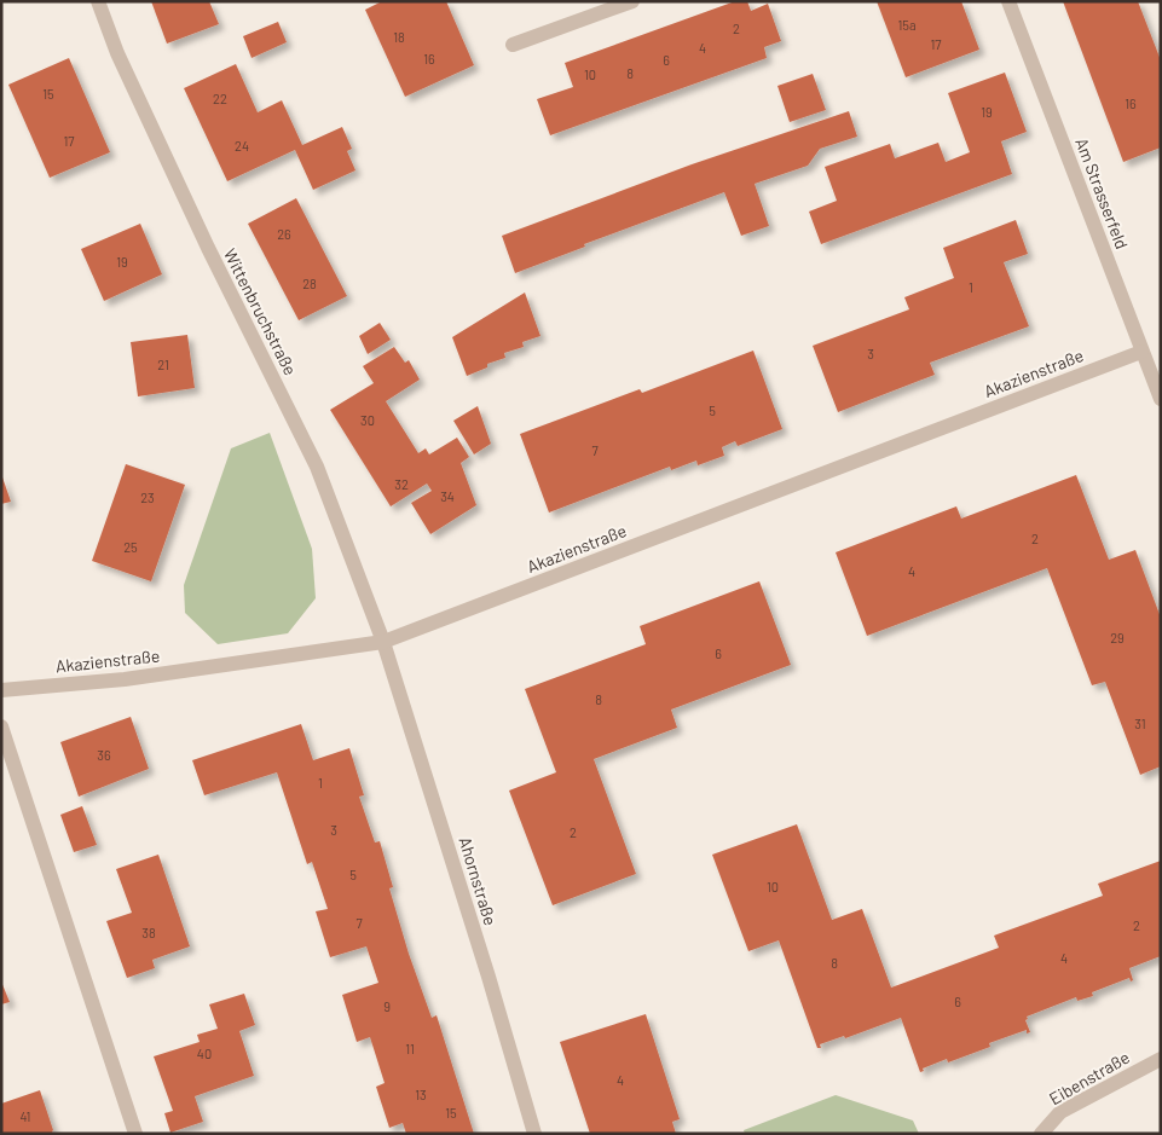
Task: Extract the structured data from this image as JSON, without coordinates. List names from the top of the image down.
{
  "streets": {
    "street": [
      "Am Strasserfeld",
      "Wittenbruchstraße",
      "Akazienstraße",
      "Ahornstraße",
      "Eibenstraße"
    ]
  },
  "crossings": [
    ["Am Strasserfeld", "Akazienstraße"],
    ["Wittenbruchstraße", "Akazienstraße"],
    ["Wittenbruchstraße", "Ahornstraße"],
    ["Akazienstraße", "Ahornstraße"]
  ],
  "house_numbers": [
    "15a",
    "2",
    "18",
    "17",
    "4",
    "16",
    "6",
    "8",
    "10",
    "15",
    "22",
    "16",
    "19",
    "17",
    "24",
    "26",
    "19",
    "28",
    "1",
    "3",
    "21",
    "5",
    "30",
    "7",
    "32",
    "34",
    "23",
    "2",
    "25",
    "4",
    "29",
    "6",
    "8",
    "31",
    "36",
    "1",
    "3",
    "2",
    "5",
    "10",
    "7",
    "2",
    "38",
    "4",
    "8",
    "6",
    "9",
    "11",
    "40",
    "4",
    "13",
    "15",
    "41"
  ]
}
